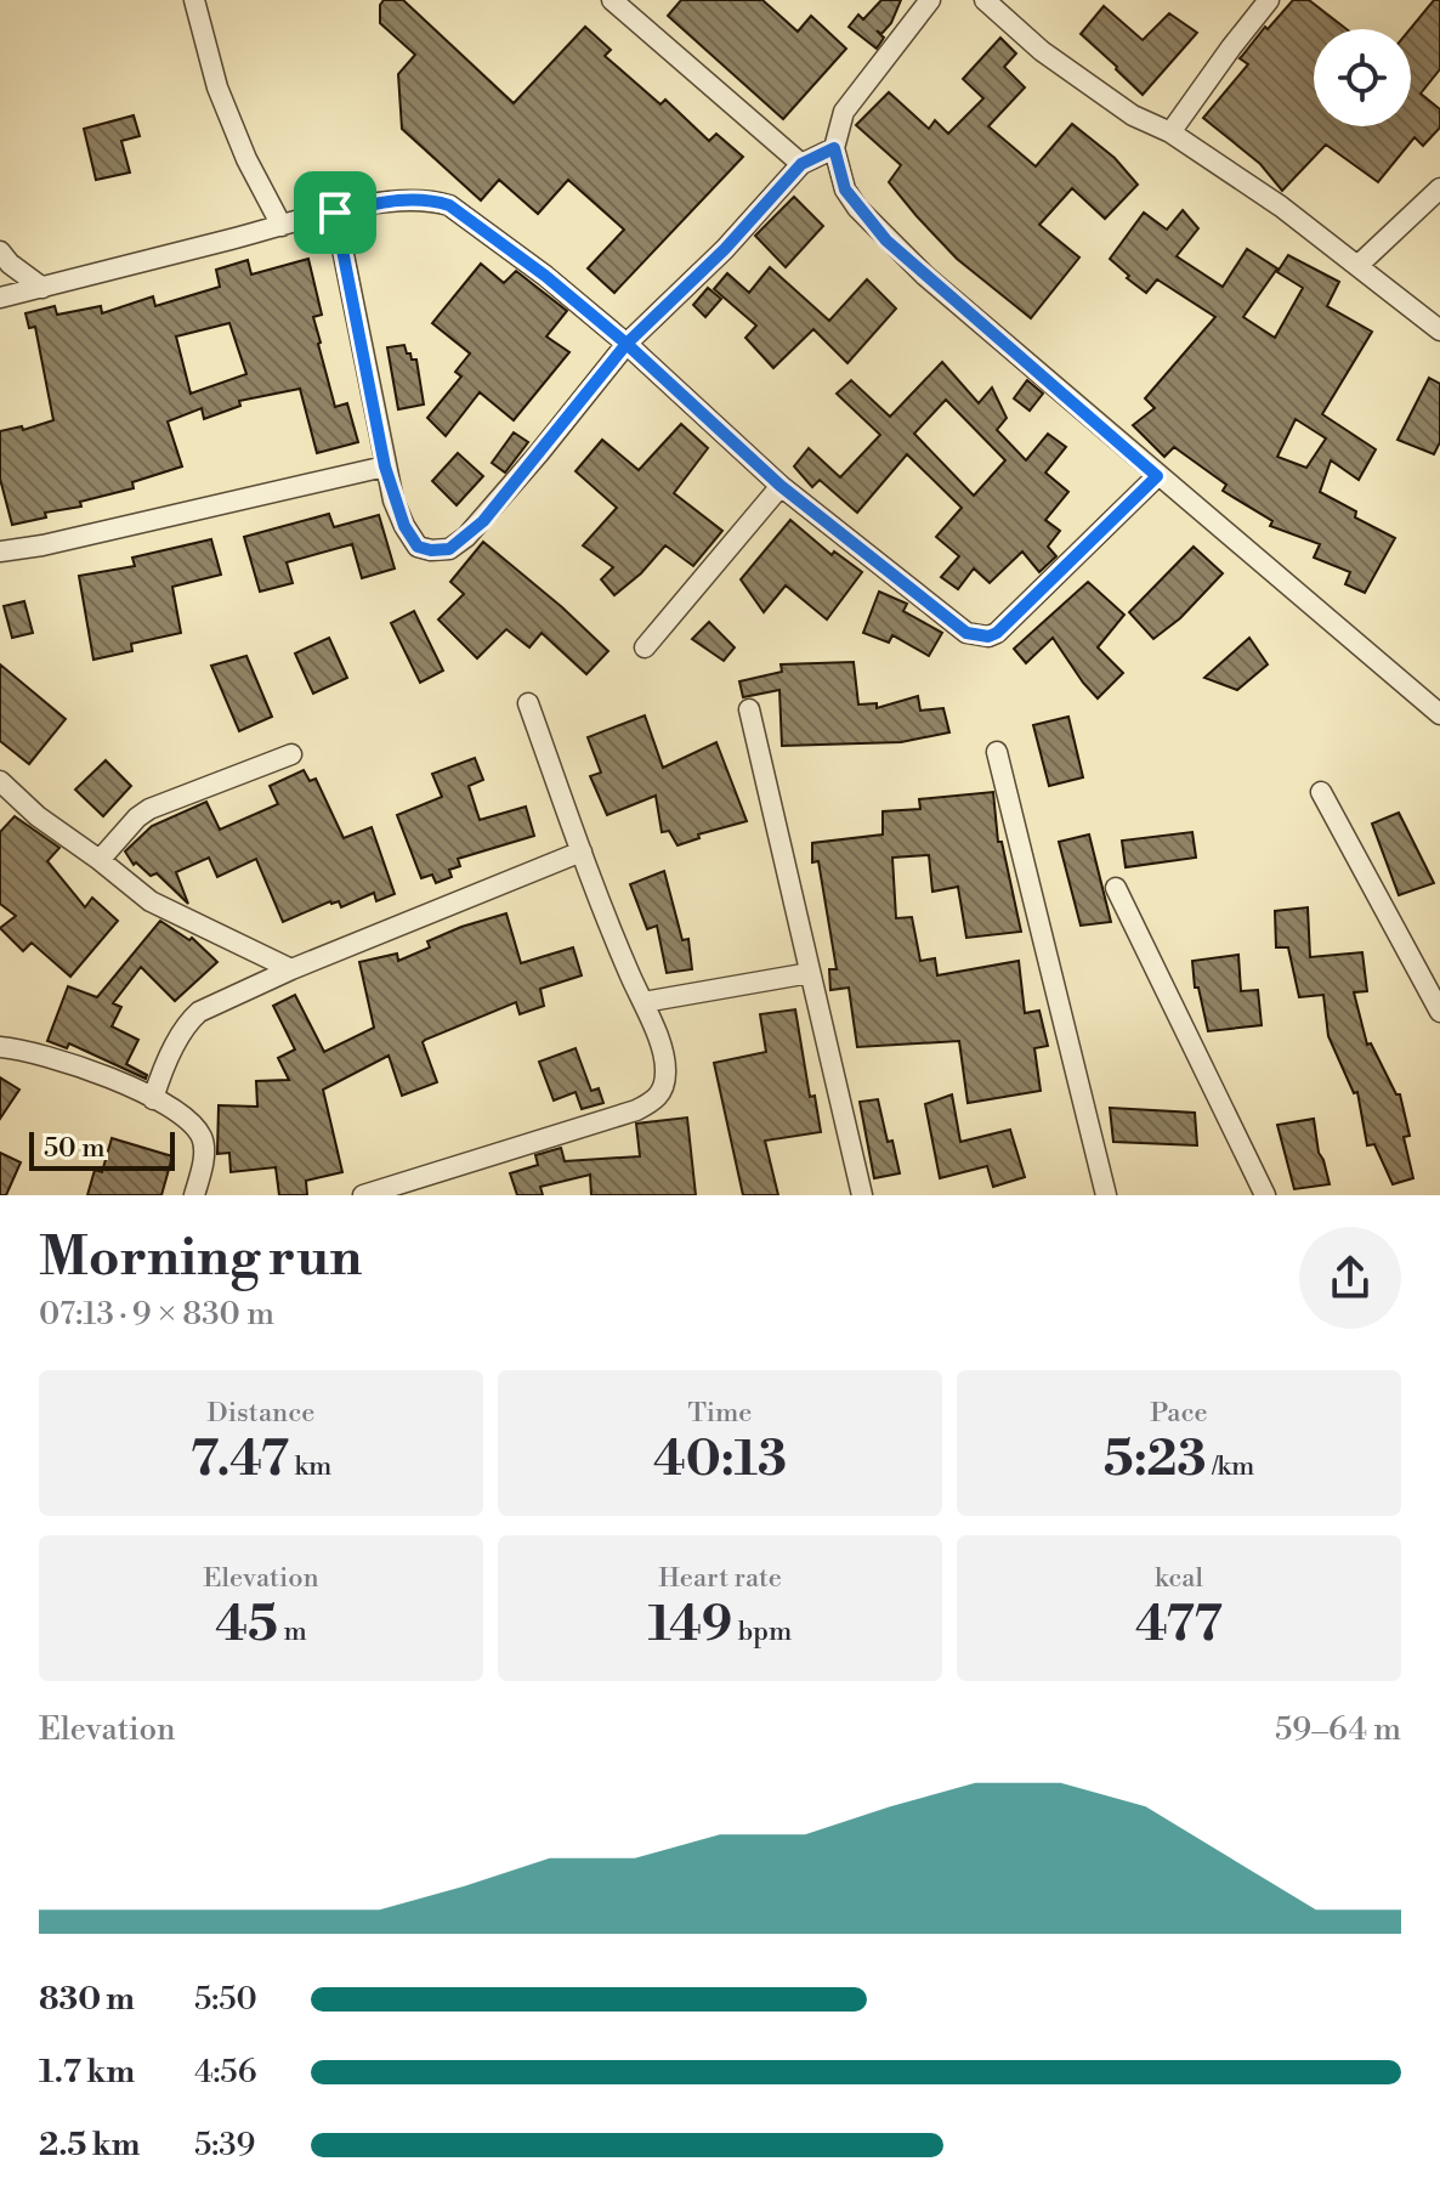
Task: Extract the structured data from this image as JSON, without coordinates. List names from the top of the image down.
{
  "scale_bar": "50 m",
  "page": {
    "scale": "50 m",
    "heading": ["Morning run", "07:13 · 9 × 830 m"],
    "stats": [
      ["Distance", "7.47 km"],
      ["Time", "40:13"],
      ["Pace", "5:23 /km"],
      ["Elevation", "45 m"],
      ["Heart rate", "149 bpm"],
      ["kcal", "477"]
    ],
    "chart": ["Elevation", "59–64 m"],
    "list": [
      {
        "name": "830 m",
        "note": "5:50"
      },
      {
        "name": "1.7 km",
        "note": "4:56"
      },
      {
        "name": "2.5 km",
        "note": "5:39"
      }
    ]
  }
}
